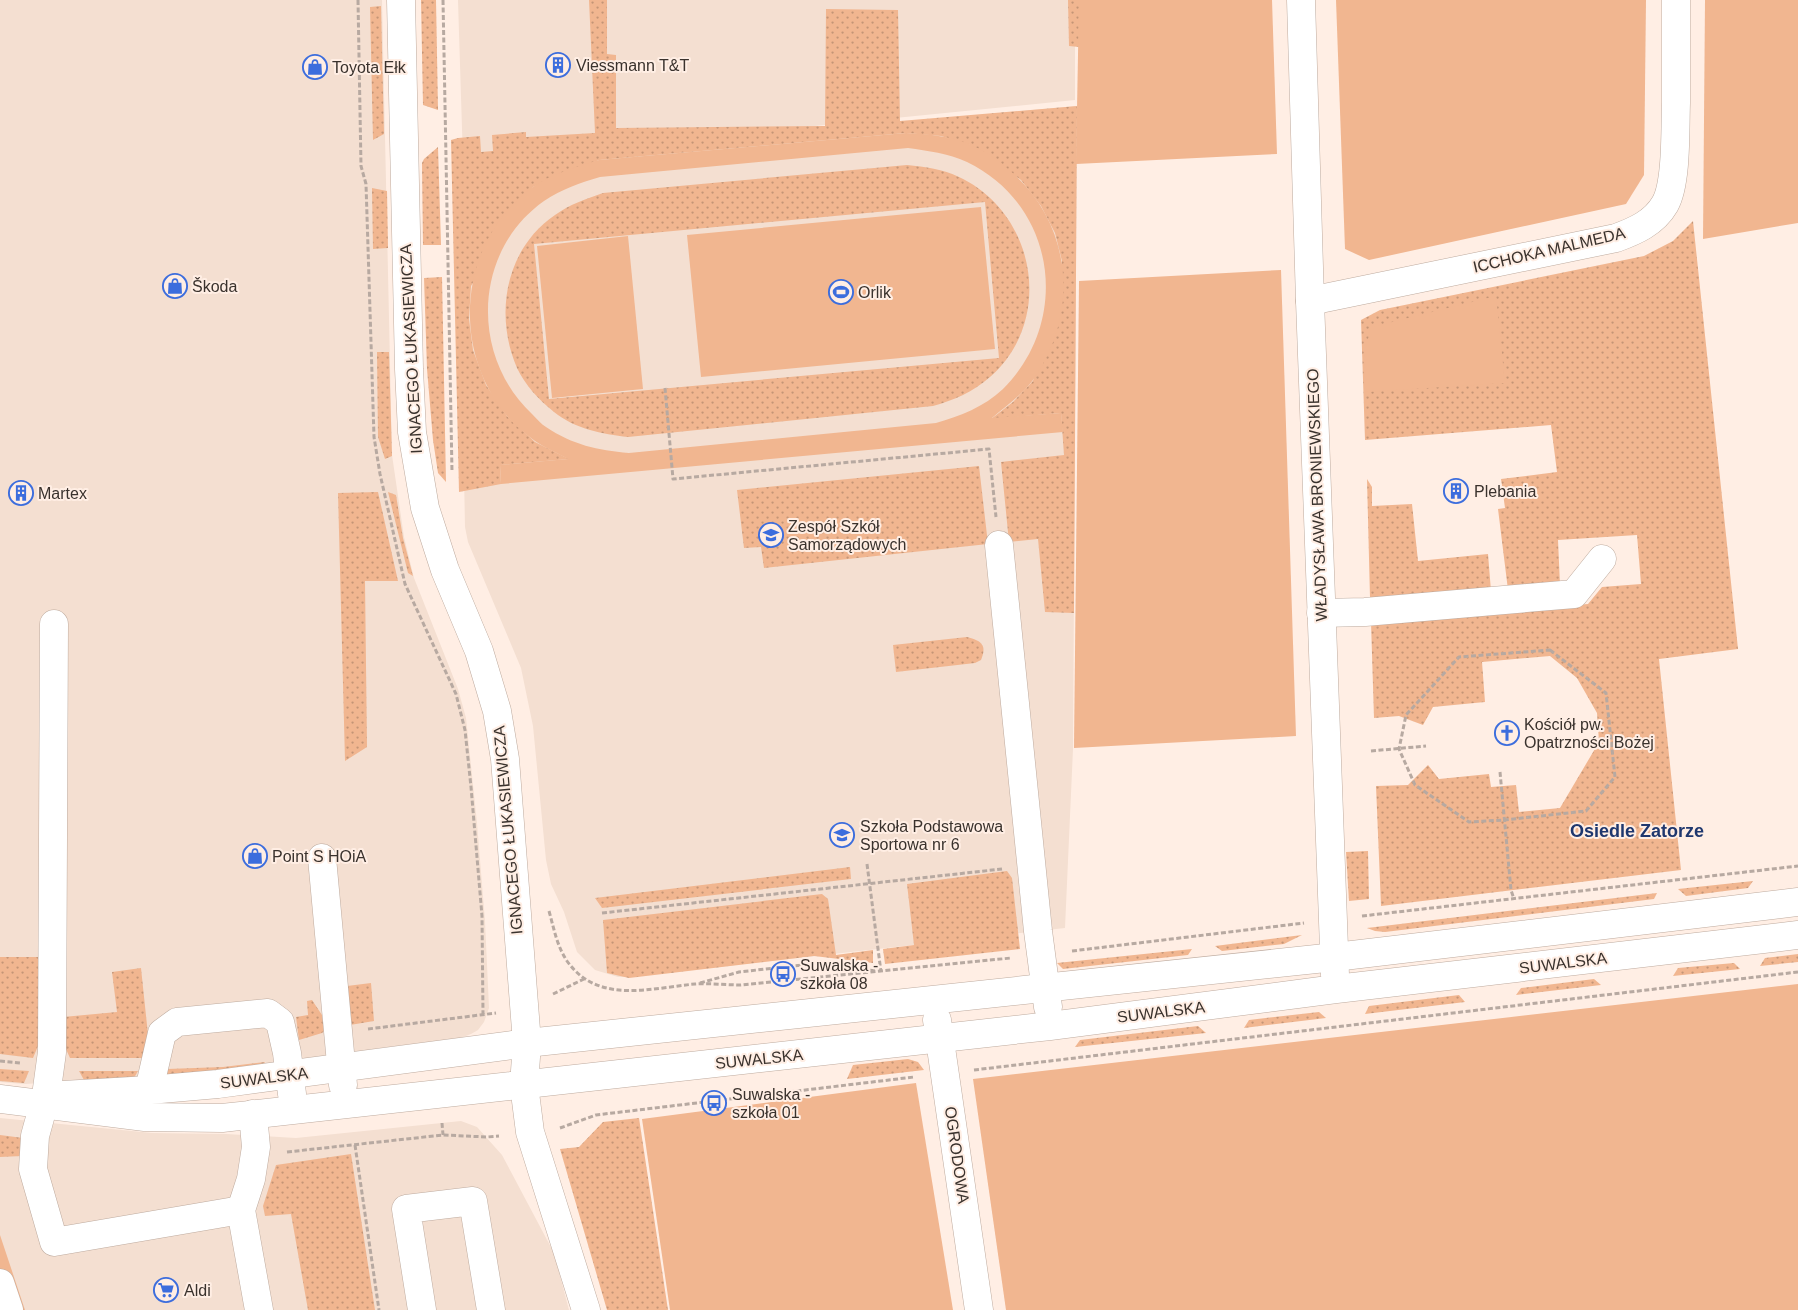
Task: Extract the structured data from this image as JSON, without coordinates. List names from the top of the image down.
{
  "streets": {
    "street": [
      "ICCHOKA MALMEDA",
      "IGNACEGO ŁUKASIEWICZA",
      "WŁADYSŁAWA BRONIEWSKIEGO",
      "SUWALSKA",
      "OGRODOWA"
    ]
  },
  "crossings": [
    ["ICCHOKA MALMEDA", "WŁADYSŁAWA BRONIEWSKIEGO"],
    ["IGNACEGO ŁUKASIEWICZA", "SUWALSKA"],
    ["WŁADYSŁAWA BRONIEWSKIEGO", "SUWALSKA"],
    ["SUWALSKA", "OGRODOWA"]
  ],
  "districts": ["Osiedle Zatorze"],
  "places": {
    "building": ["Viessmann T&T", "Plebania", "Martex"],
    "shop": ["Toyota Ełk", "Škoda", "Point S HOiA"],
    "sports": ["Orlik"],
    "school or university": ["Zespół Szkół Samorządowych", "Szkoła Podstawowa Sportowa nr 6"],
    "church": ["Kościół pw. Opatrzności Bożej"],
    "bus stop": ["Suwalska - szkoła 08", "Suwalska - szkoła 01"],
    "supermarket": ["Aldi"]
  }
}
